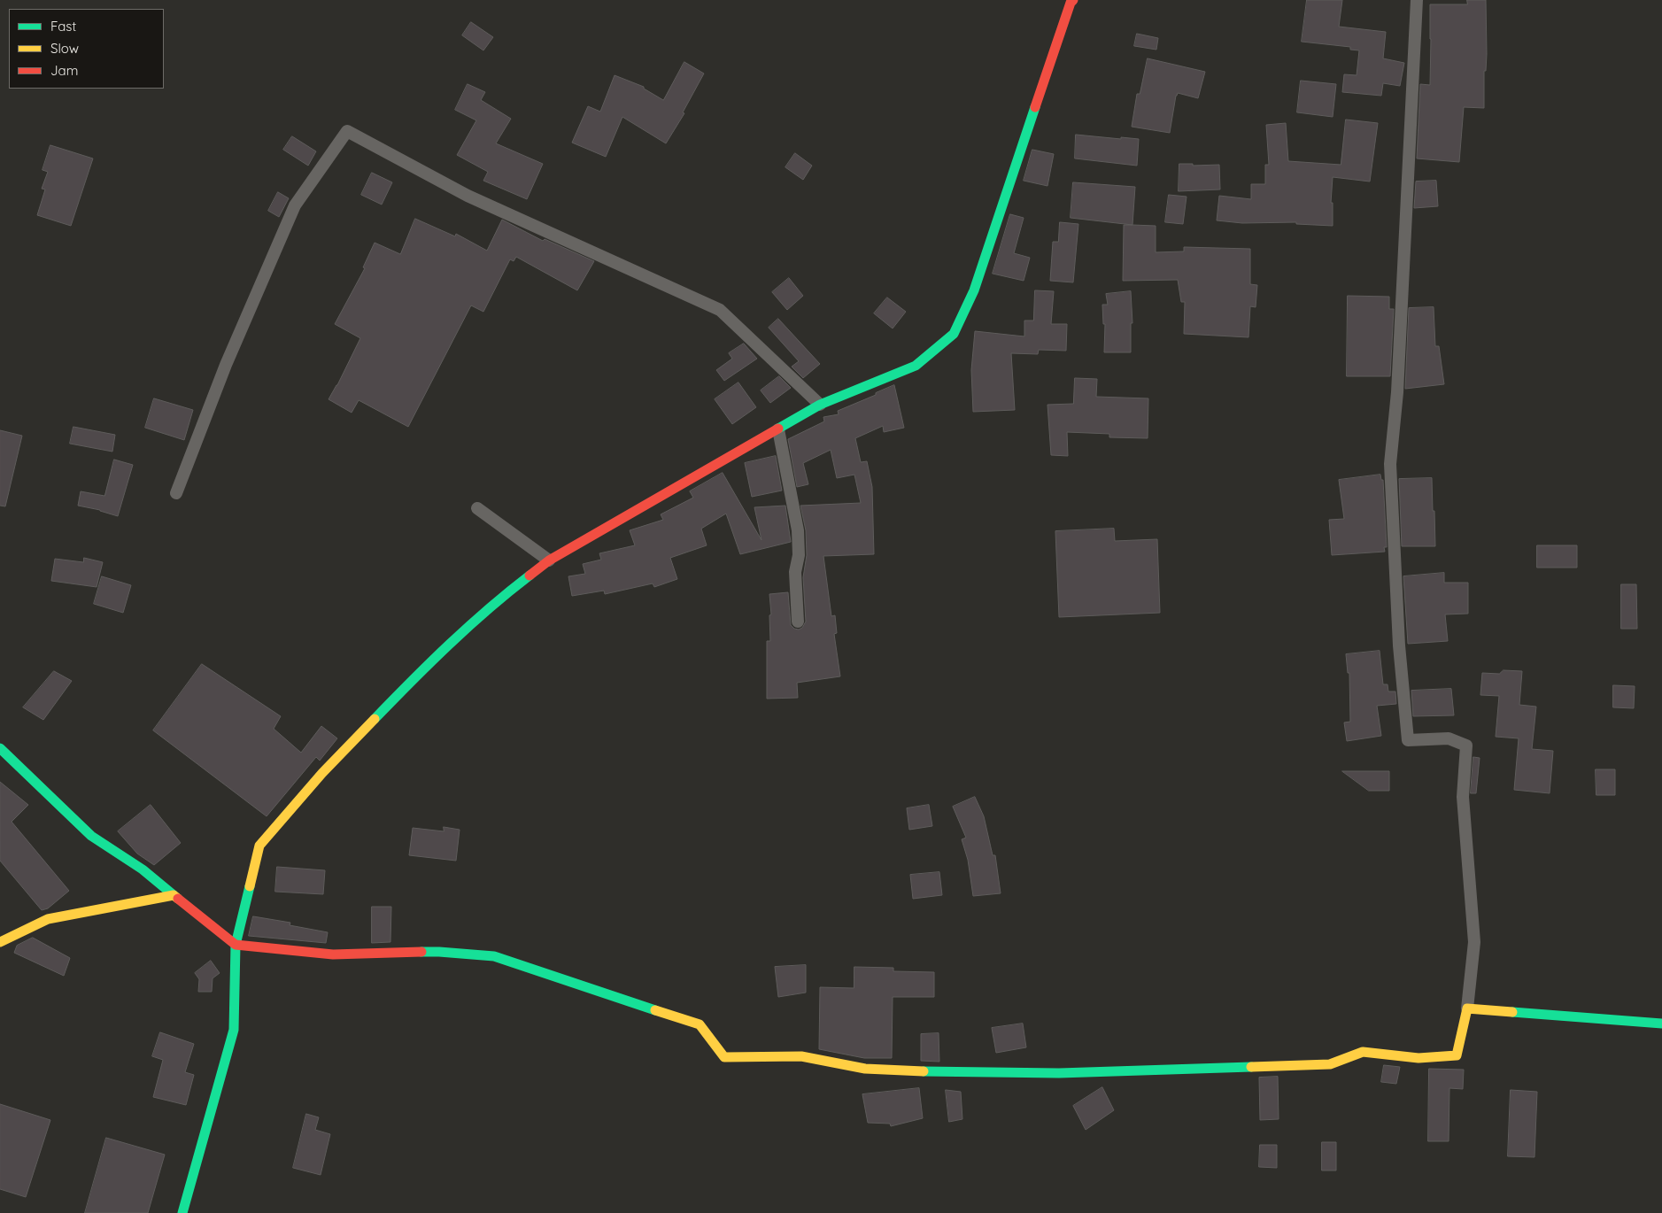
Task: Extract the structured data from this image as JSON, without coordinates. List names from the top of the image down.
{
  "legend": ["Fast", "Slow", "Jam"]
}
